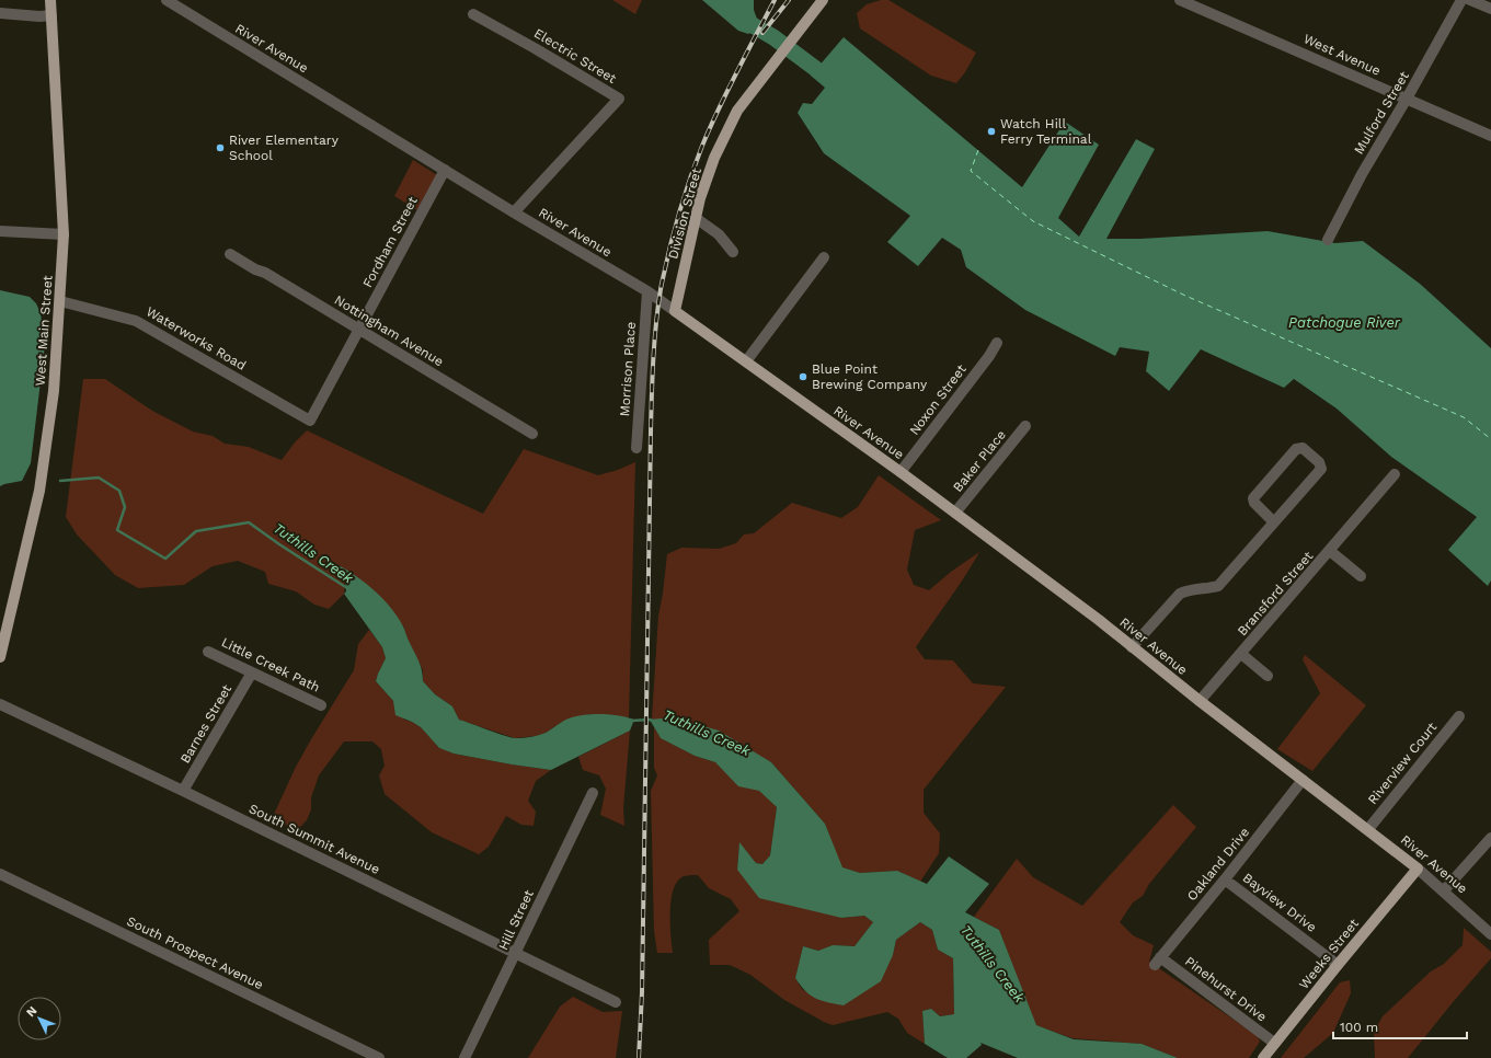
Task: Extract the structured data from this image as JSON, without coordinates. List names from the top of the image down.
{
  "streets": {
    "main road": [
      "River Avenue",
      "Division Street",
      "West Main Street",
      "Weeks Street"
    ],
    "street": [
      "West Avenue",
      "Electric Street",
      "Mulford Street",
      "Fordham Street",
      "Nottingham Avenue",
      "Waterworks Road",
      "Morrison Place",
      "Noxon Street",
      "Baker Place",
      "Bransford Street",
      "Little Creek Path",
      "Barnes Street",
      "Riverview Court",
      "South Summit Avenue",
      "Oakland Drive",
      "Bayview Drive",
      "Hill Street",
      "South Prospect Avenue",
      "Pinehurst Drive"
    ]
  },
  "crossings": [
    ["River Avenue", "Electric Street"],
    ["River Avenue", "Division Street"],
    ["River Avenue", "Fordham Street"],
    ["River Avenue", "Morrison Place"],
    ["River Avenue", "Noxon Street"],
    ["River Avenue", "Baker Place"],
    ["River Avenue", "Bransford Street"],
    ["River Avenue", "Riverview Court"],
    ["River Avenue", "Oakland Drive"],
    ["River Avenue", "Weeks Street"],
    ["West Avenue", "Mulford Street"],
    ["Fordham Street", "Nottingham Avenue"],
    ["Fordham Street", "Waterworks Road"],
    ["West Main Street", "Waterworks Road"],
    ["Little Creek Path", "Barnes Street"],
    ["Barnes Street", "South Summit Avenue"],
    ["South Summit Avenue", "Hill Street"],
    ["Oakland Drive", "Bayview Drive"],
    ["Oakland Drive", "Pinehurst Drive"],
    ["Bayview Drive", "Weeks Street"],
    ["Weeks Street", "Pinehurst Drive"]
  ],
  "water": ["Patchogue River", "Tuthills Creek"],
  "places": ["Watch Hill Ferry Terminal", "River Elementary School", "Blue Point Brewing Company"],
  "scale_bar": "100 m",
  "north": "top left"
}
